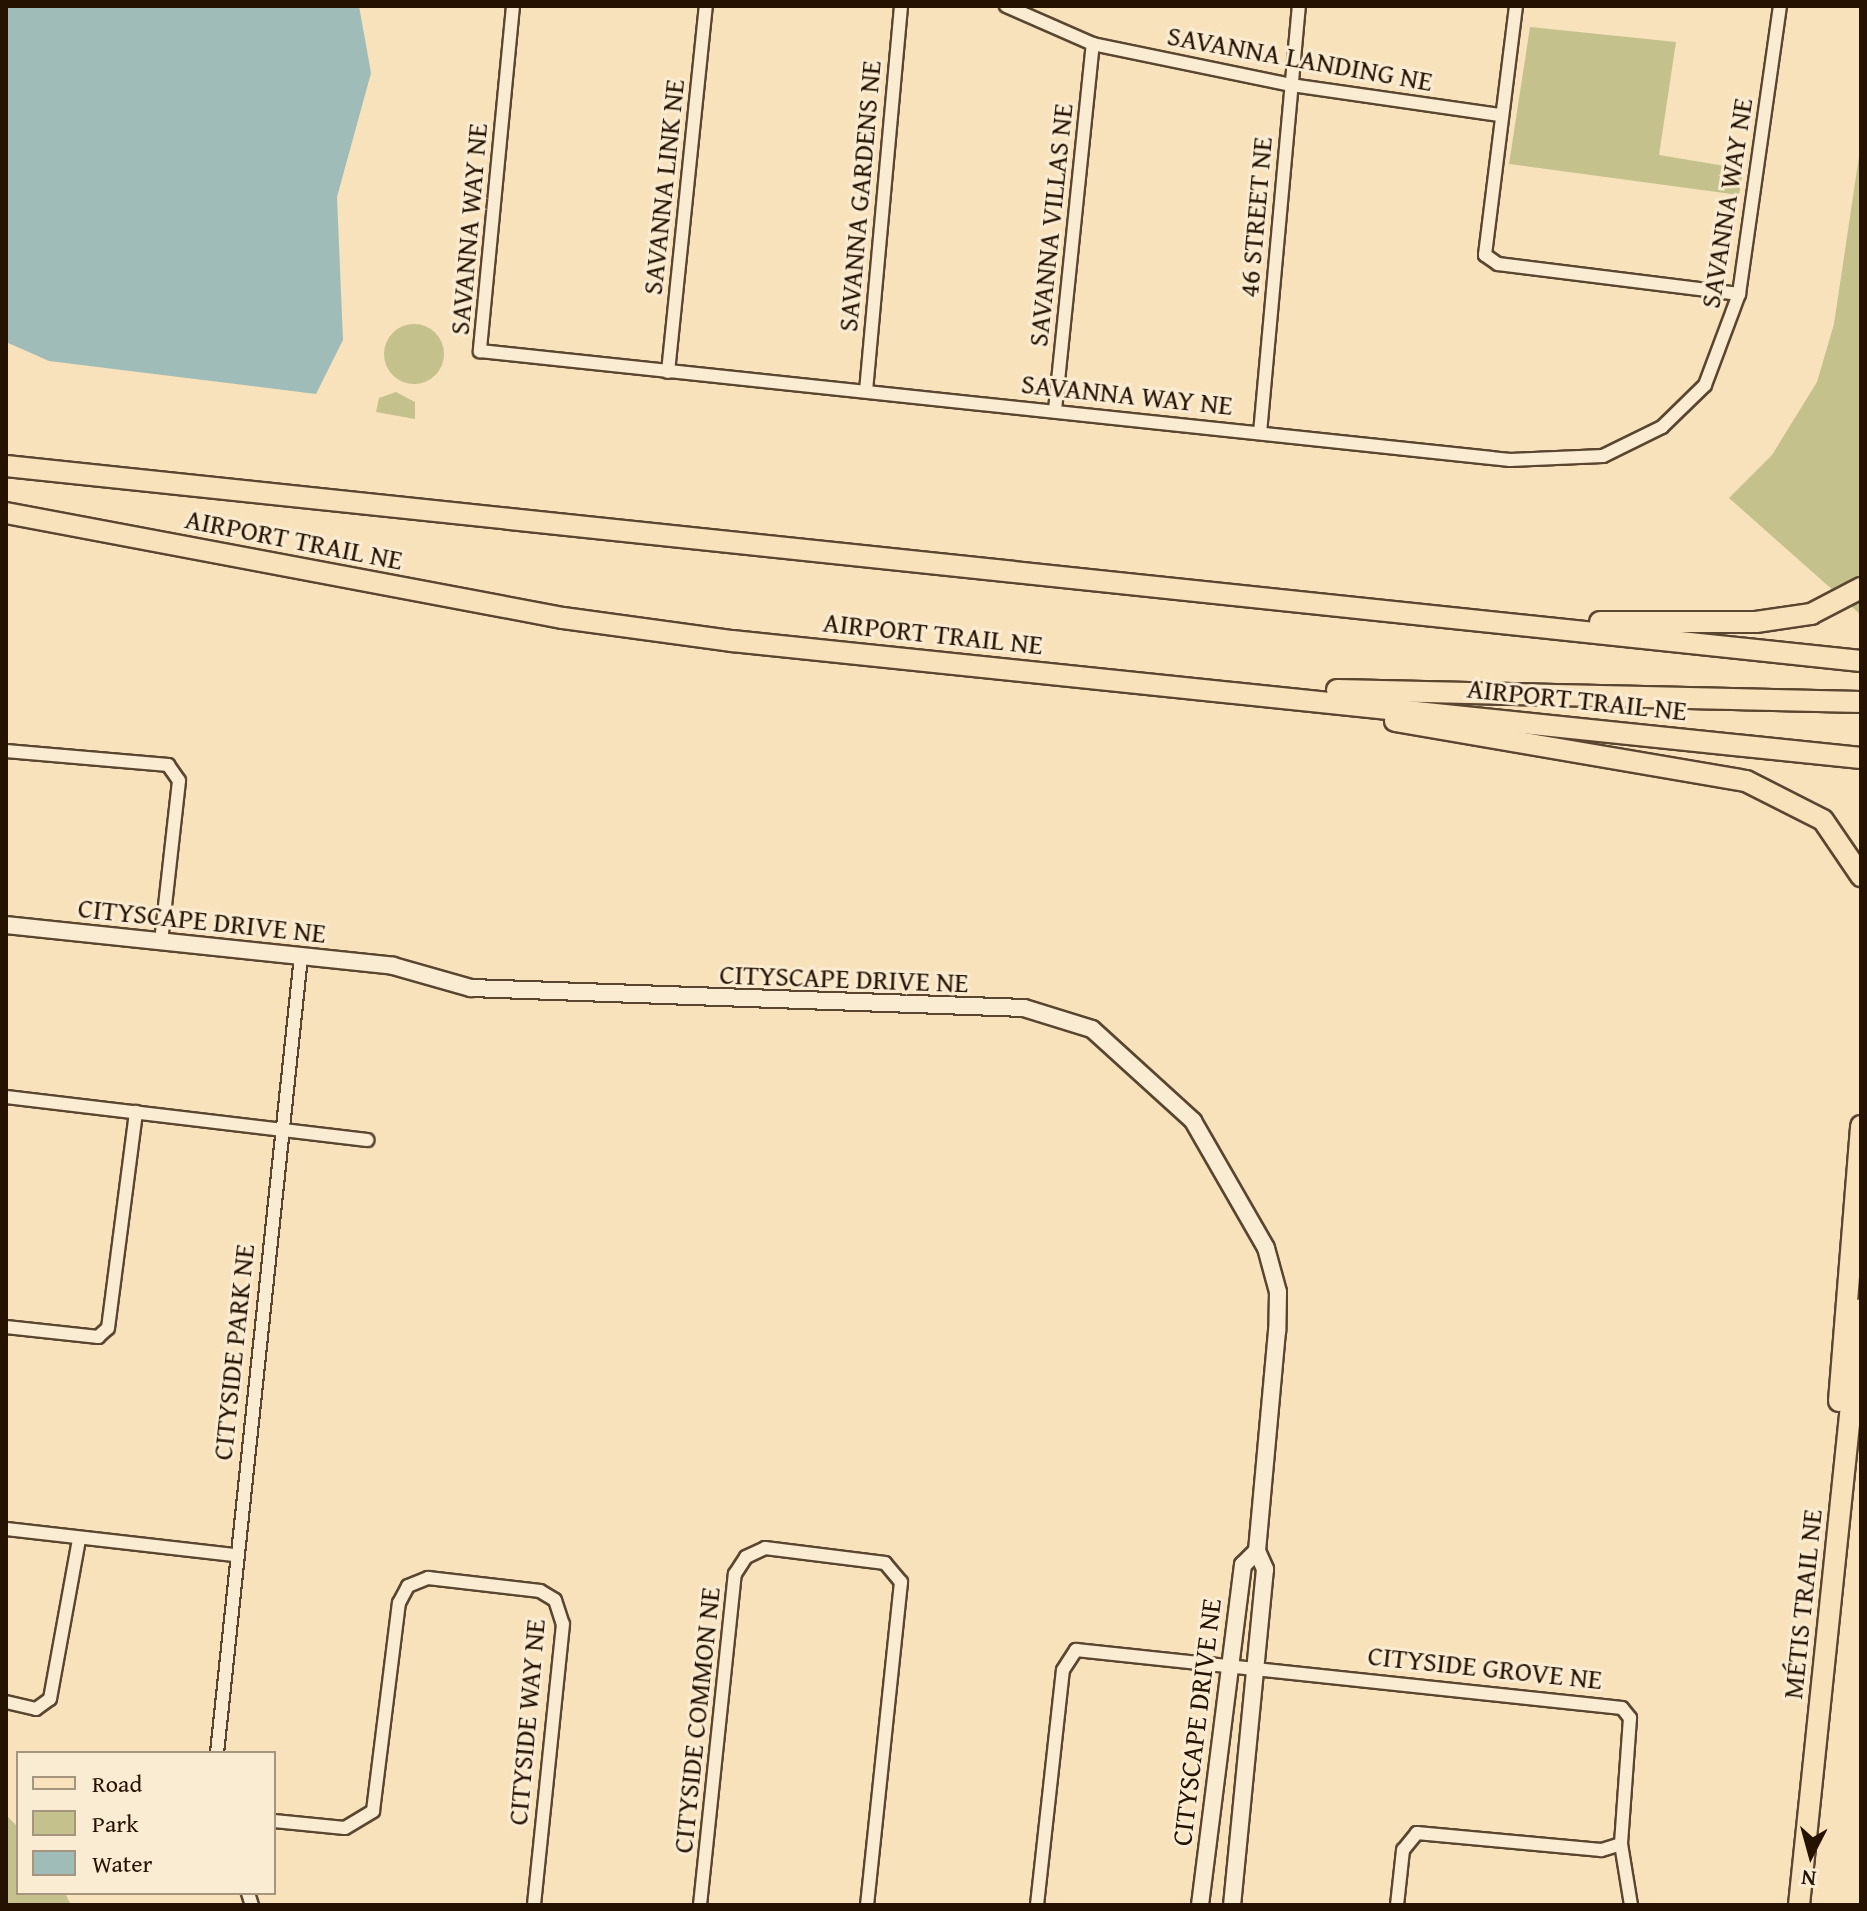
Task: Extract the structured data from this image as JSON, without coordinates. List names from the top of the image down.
{
  "streets": {
    "main road": ["AIRPORT TRAIL NE", "MÉTIS TRAIL NE"],
    "street": [
      "SAVANNA LANDING NE",
      "SAVANNA LINK NE",
      "SAVANNA GARDENS NE",
      "SAVANNA WAY NE",
      "46 STREET NE",
      "SAVANNA VILLAS NE",
      "CITYSCAPE DRIVE NE",
      "CITYSIDE PARK NE",
      "CITYSIDE GROVE NE",
      "CITYSIDE COMMON NE",
      "CITYSIDE WAY NE"
    ]
  },
  "crossings": [
    ["SAVANNA LANDING NE", "46 STREET NE"],
    ["SAVANNA LANDING NE", "SAVANNA VILLAS NE"],
    ["SAVANNA LINK NE", "SAVANNA WAY NE"],
    ["SAVANNA GARDENS NE", "SAVANNA WAY NE"],
    ["SAVANNA WAY NE", "46 STREET NE"],
    ["SAVANNA WAY NE", "SAVANNA VILLAS NE"],
    ["CITYSCAPE DRIVE NE", "CITYSIDE PARK NE"],
    ["CITYSCAPE DRIVE NE", "CITYSIDE GROVE NE"]
  ],
  "legend": ["Road", "Park", "Water"],
  "north": "bottom"
}
